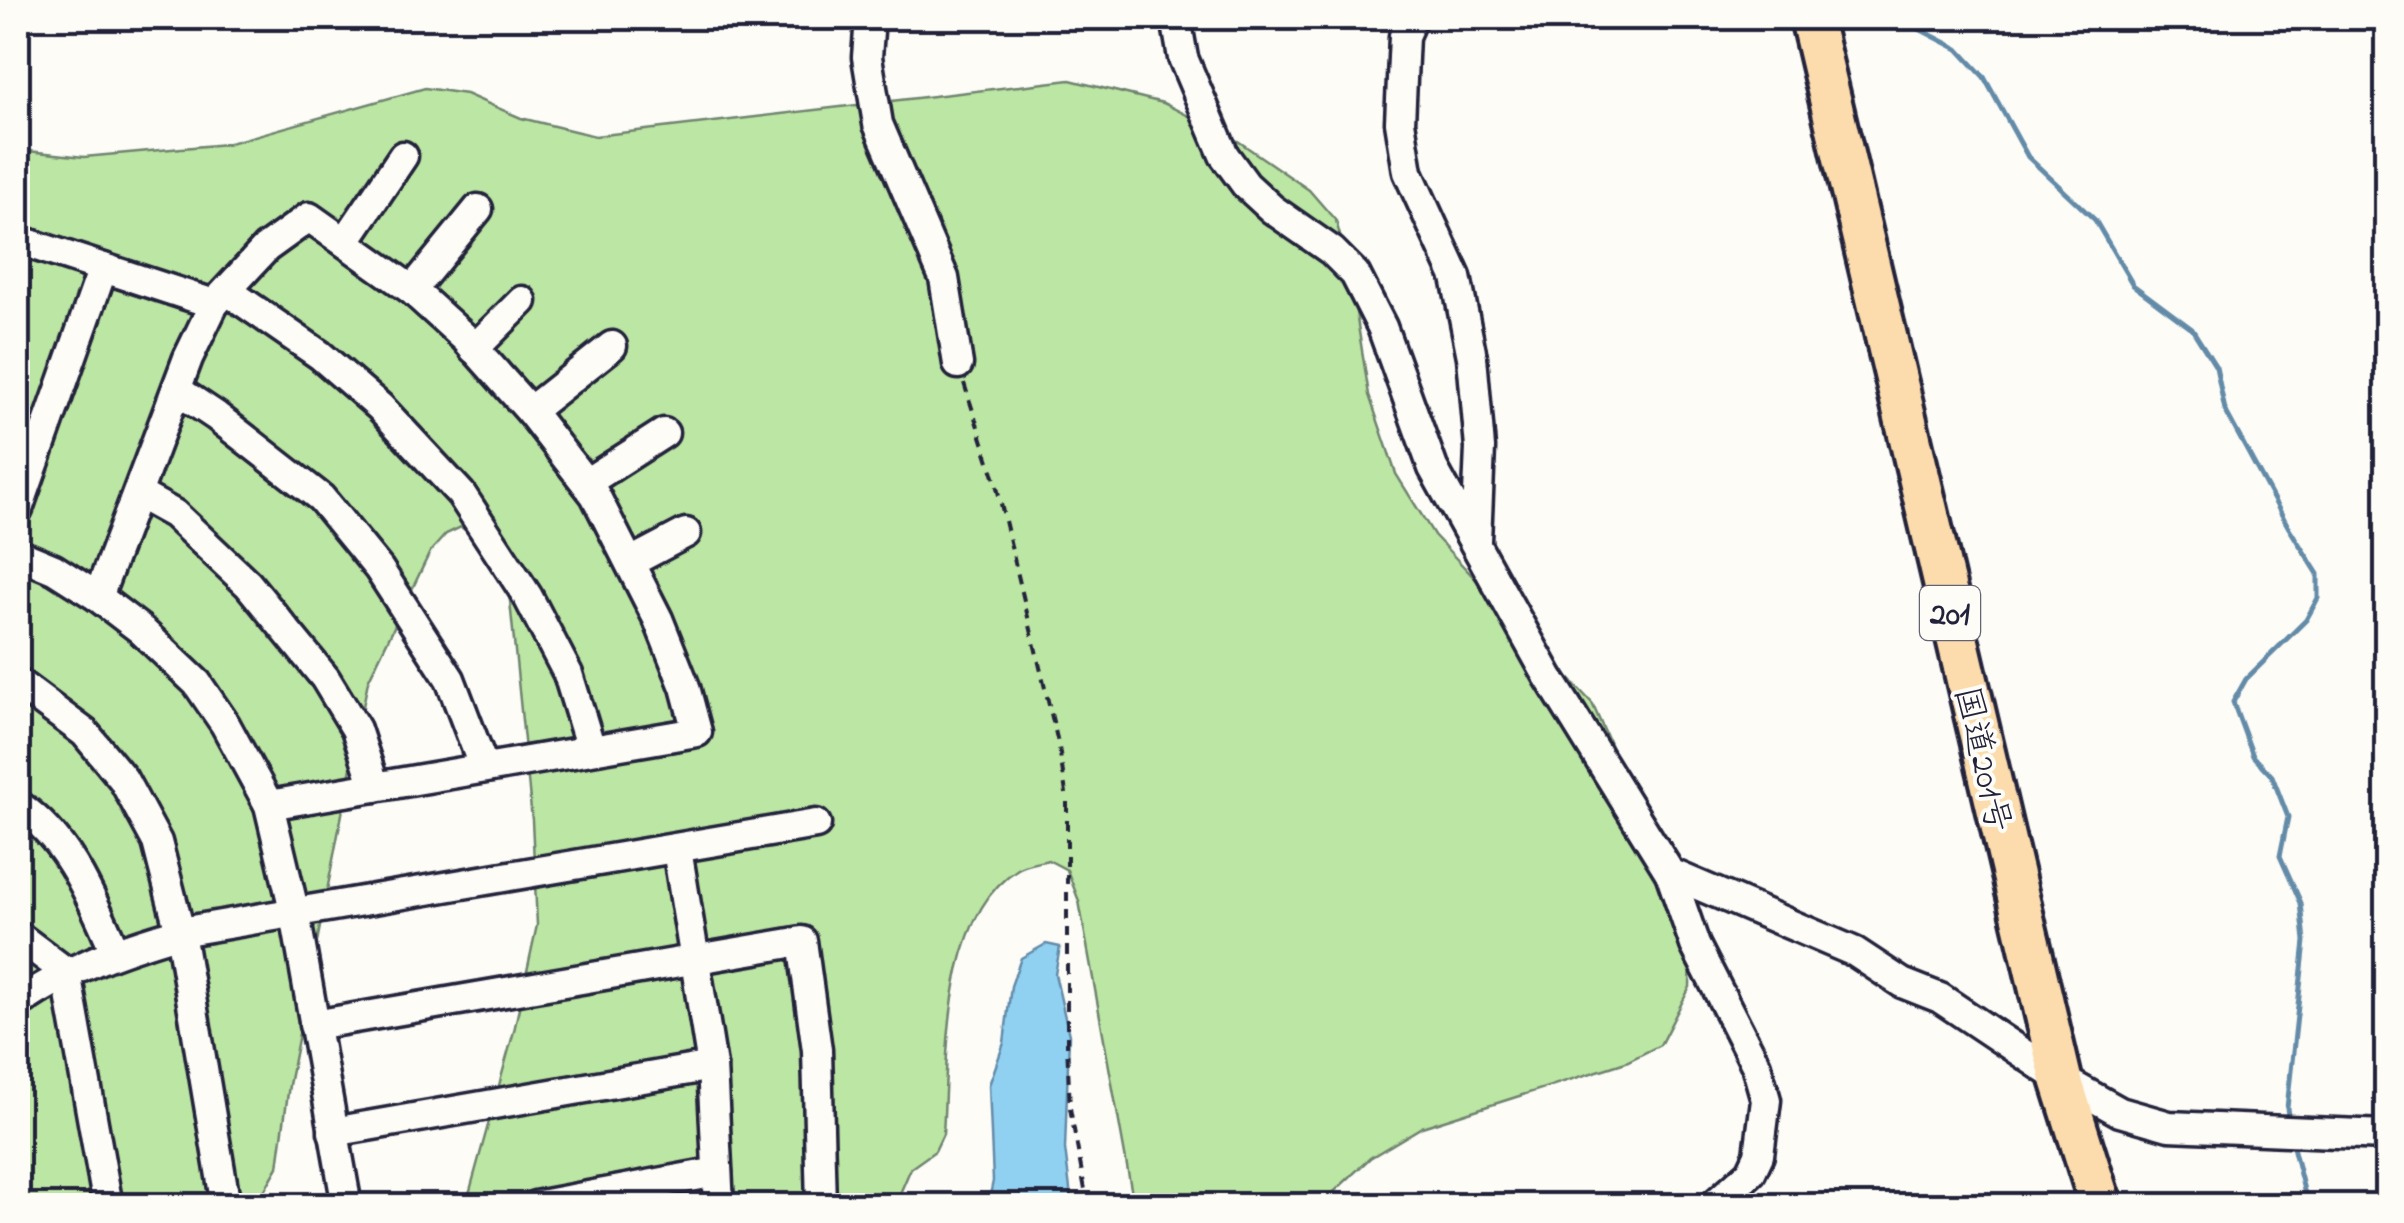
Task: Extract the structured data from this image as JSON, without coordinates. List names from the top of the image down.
{
  "streets": {
    "highway": ["201", "国道201号"]
  }
}
